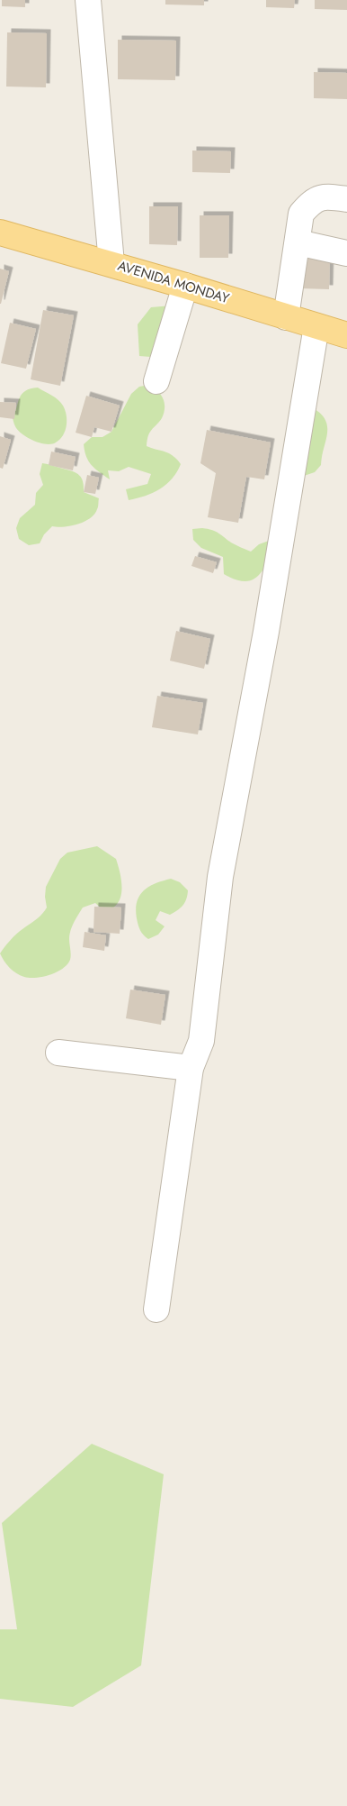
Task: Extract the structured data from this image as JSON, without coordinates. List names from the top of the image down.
{
  "streets": {
    "main road": ["AVENIDA MONDAY"]
  }
}
